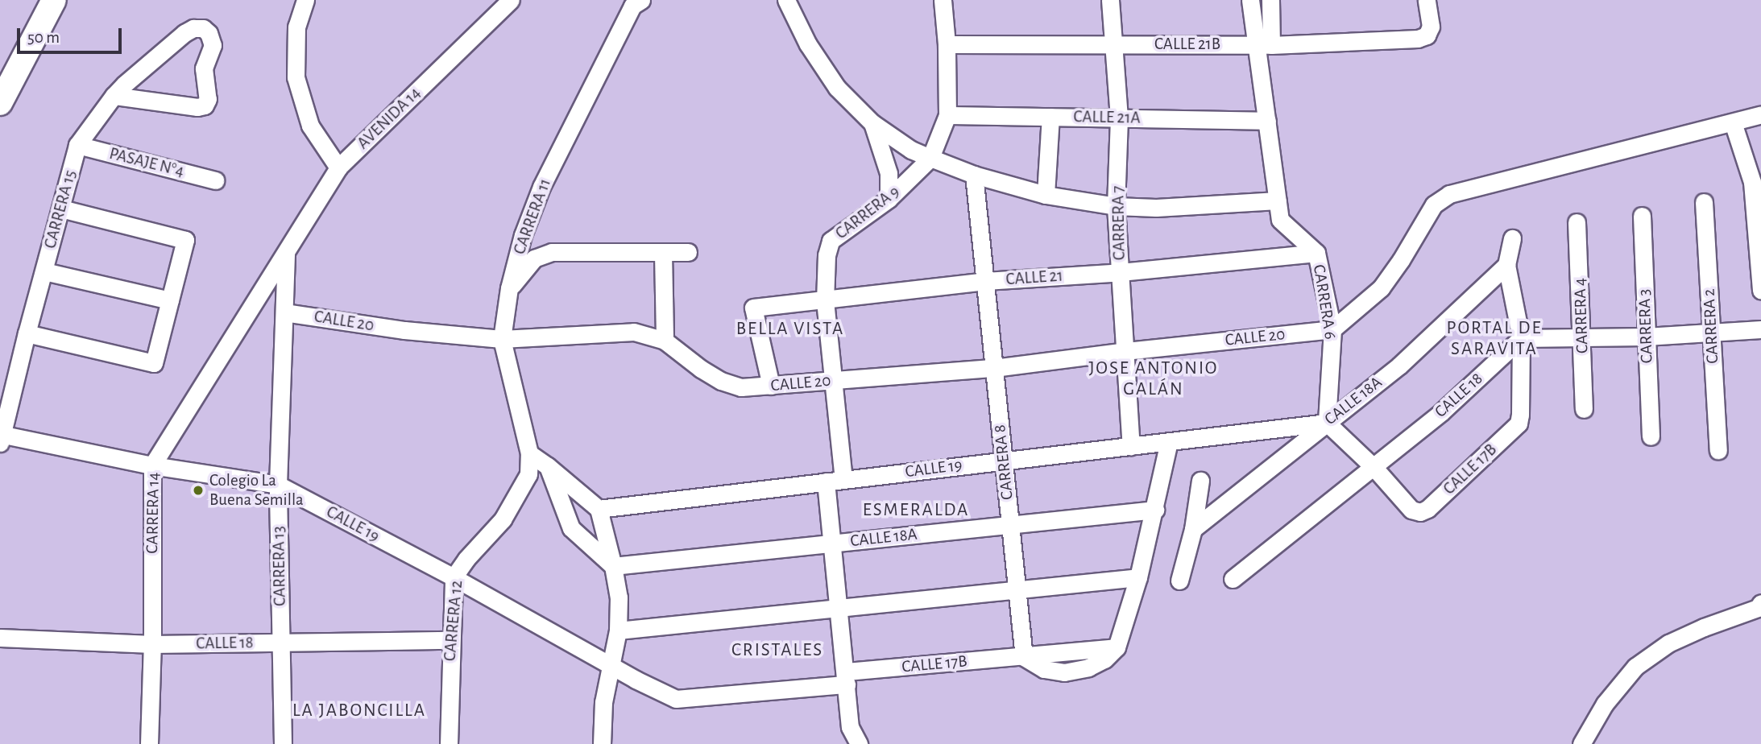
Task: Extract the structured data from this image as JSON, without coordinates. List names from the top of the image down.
{
  "streets": {
    "street": [
      "CALLE 21B",
      "CALLE 21A",
      "AVENIDA 14",
      "PASAJE N°4",
      "CARRERA 15",
      "CARRERA 9",
      "CARRERA 11",
      "CARRERA 7",
      "CALLE 21",
      "CARRERA 6",
      "CARRERA 4",
      "CALLE 20",
      "CARRERA 3",
      "CARRERA 2",
      "CALLE 18",
      "CALLE 18A",
      "CARRERA 8",
      "CALLE 19",
      "CALLE 17B",
      "CARRERA 14",
      "CARRERA 13",
      "CARRERA 12"
    ]
  },
  "crossings": [
    ["CALLE 21B", "CARRERA 7"],
    ["CALLE 21B", "CARRERA 6"],
    ["CALLE 21A", "CARRERA 7"],
    ["CALLE 21A", "CARRERA 6"],
    ["AVENIDA 14", "CARRERA 14"],
    ["AVENIDA 14", "CARRERA 13"],
    ["PASAJE N°4", "CARRERA 15"],
    ["CARRERA 15", "CALLE 19"],
    ["CARRERA 9", "CALLE 21"],
    ["CARRERA 9", "CALLE 20"],
    ["CARRERA 9", "CALLE 19"],
    ["CARRERA 11", "CALLE 20"],
    ["CARRERA 11", "CARRERA 12"],
    ["CARRERA 7", "CALLE 21"],
    ["CARRERA 7", "CALLE 20"],
    ["CARRERA 7", "CALLE 19"],
    ["CALLE 21", "CARRERA 6"],
    ["CALLE 21", "CALLE 20"],
    ["CALLE 21", "CARRERA 8"],
    ["CARRERA 6", "CALLE 20"],
    ["CARRERA 6", "CALLE 18A"],
    ["CARRERA 6", "CALLE 19"],
    ["CALLE 20", "CARRERA 8"],
    ["CALLE 20", "CARRERA 13"],
    ["CALLE 18", "CALLE 17B"],
    ["CALLE 18", "CARRERA 14"],
    ["CALLE 18", "CARRERA 13"],
    ["CALLE 18", "CARRERA 12"],
    ["CALLE 18A", "CARRERA 8"],
    ["CALLE 18A", "CALLE 19"],
    ["CARRERA 8", "CALLE 19"],
    ["CARRERA 8", "CALLE 17B"],
    ["CALLE 19", "CALLE 17B"],
    ["CALLE 19", "CARRERA 14"],
    ["CALLE 19", "CARRERA 13"],
    ["CALLE 19", "CARRERA 12"],
    ["CARRERA 14", "CARRERA 13"]
  ],
  "districts": [
    "PORTAL DE SARAVITA",
    "BELLA VISTA",
    "JOSE ANTONIO GALÁN",
    "ESMERALDA",
    "CRISTALES",
    "LA JABONCILLA"
  ],
  "places": ["Colegio La Buena Semilla"],
  "scale_bar": "50 m"
}
